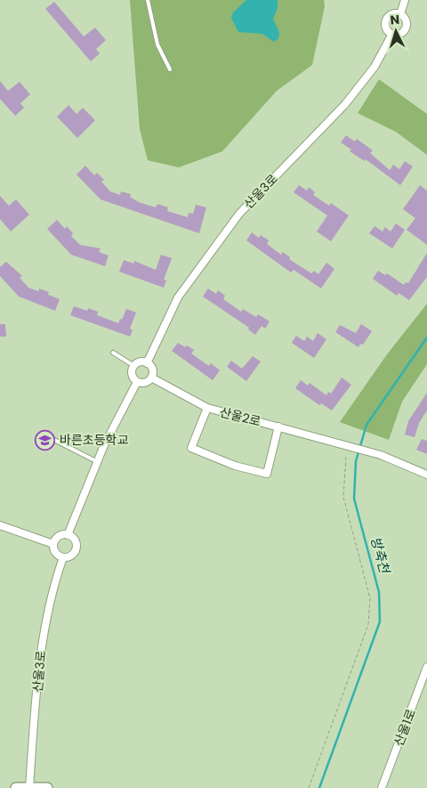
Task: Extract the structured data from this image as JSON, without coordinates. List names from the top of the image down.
{
  "streets": {
    "street": ["산울3로", "산울2로", "산울1로"]
  },
  "crossings": [
    ["산울3로", "산울2로"]
  ],
  "water": ["방축천"],
  "places": {
    "school or university": ["바른초등학교"]
  },
  "north": "top"
}
